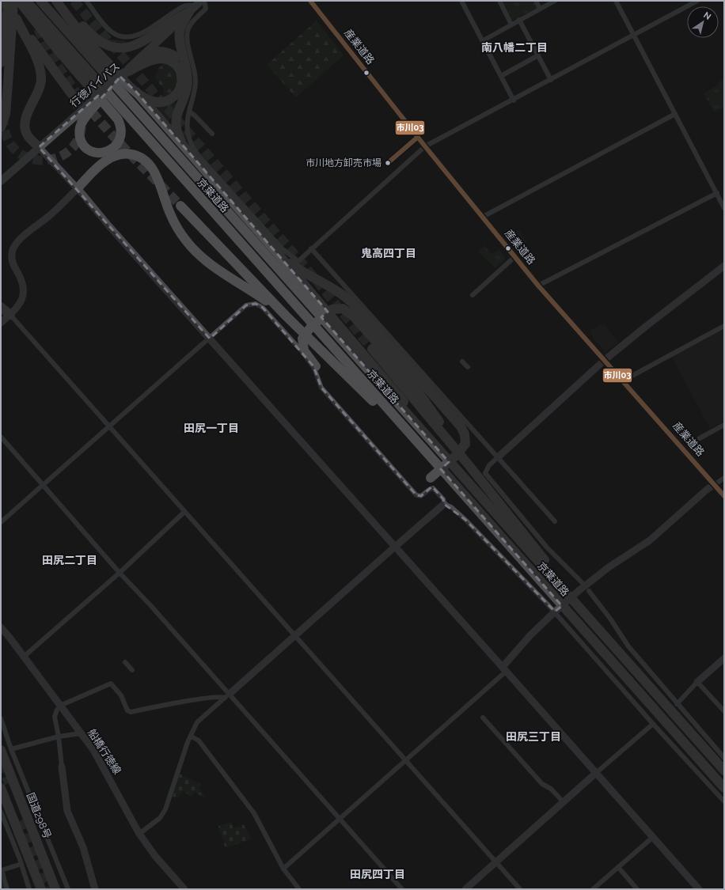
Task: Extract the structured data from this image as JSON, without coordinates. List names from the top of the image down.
{
  "streets": {
    "highway": ["京葉道路", "国道298号"],
    "main road": ["行徳バイパス"],
    "street": ["産業道路", "船橋行徳線"]
  },
  "districts": [
    "南八幡二丁目",
    "鬼高四丁目",
    "田尻一丁目",
    "田尻二丁目",
    "田尻三丁目",
    "田尻四丁目"
  ],
  "places": ["市川地方卸売市場"],
  "lines": ["transit line 市川03"],
  "north": "top right"
}
